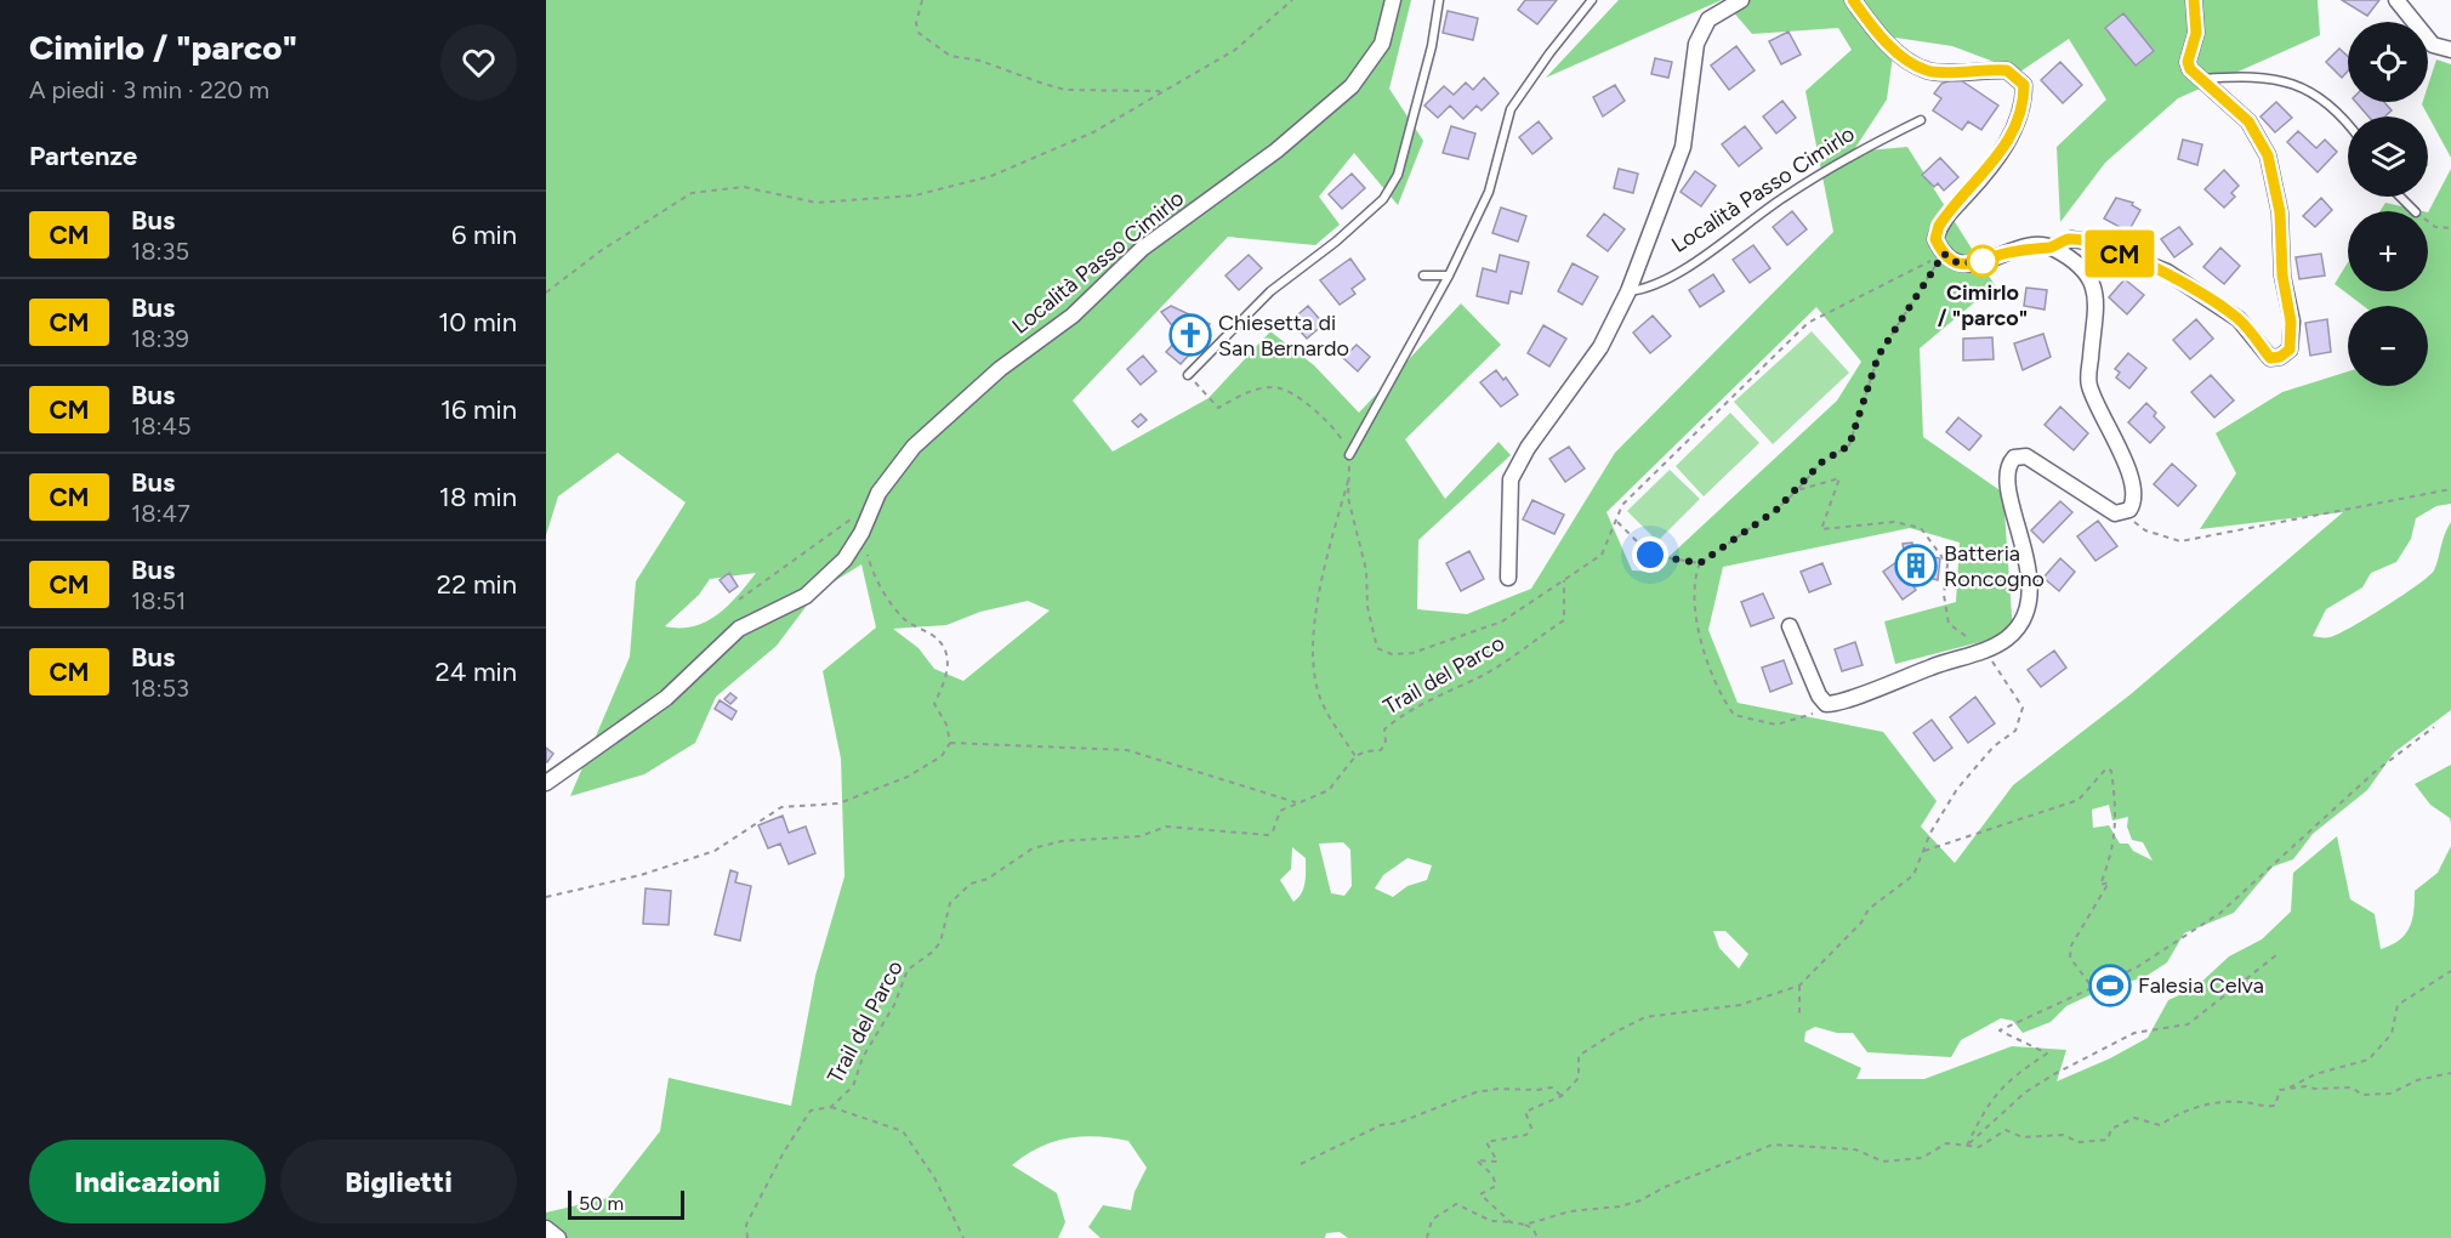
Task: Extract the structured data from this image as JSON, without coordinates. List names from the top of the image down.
{
  "streets": {
    "street": ["Località Passo Cimirlo"],
    "path": ["Trail del Parco"]
  },
  "places": {
    "other": ["Cimirlo / \"parco\""],
    "church": ["Chiesetta di San Bernardo"],
    "building": ["Batteria Roncogno"],
    "sports": ["Falesia Celva"]
  },
  "lines": ["bus line CM"],
  "scale_bar": "50 m",
  "page": {
    "heading": [
      ["Cimirlo / \"parco\"", "A piedi · 3 min · 220 m"],
      "Partenze"
    ],
    "on_map": "CM",
    "map_buttons": ["+", "−"],
    "list": [
      {
        "mark": "CM",
        "name": "Bus",
        "note": "18:35",
        "value": "6 min"
      },
      {
        "mark": "CM",
        "name": "Bus",
        "note": "18:39",
        "value": "10 min"
      },
      {
        "mark": "CM",
        "name": "Bus",
        "note": "18:45",
        "value": "16 min"
      },
      {
        "mark": "CM",
        "name": "Bus",
        "note": "18:47",
        "value": "18 min"
      },
      {
        "mark": "CM",
        "name": "Bus",
        "note": "18:51",
        "value": "22 min"
      },
      {
        "mark": "CM",
        "name": "Bus",
        "note": "18:53",
        "value": "24 min"
      }
    ],
    "buttons": ["Indicazioni", "Biglietti"],
    "scale": "50 m"
  }
}
